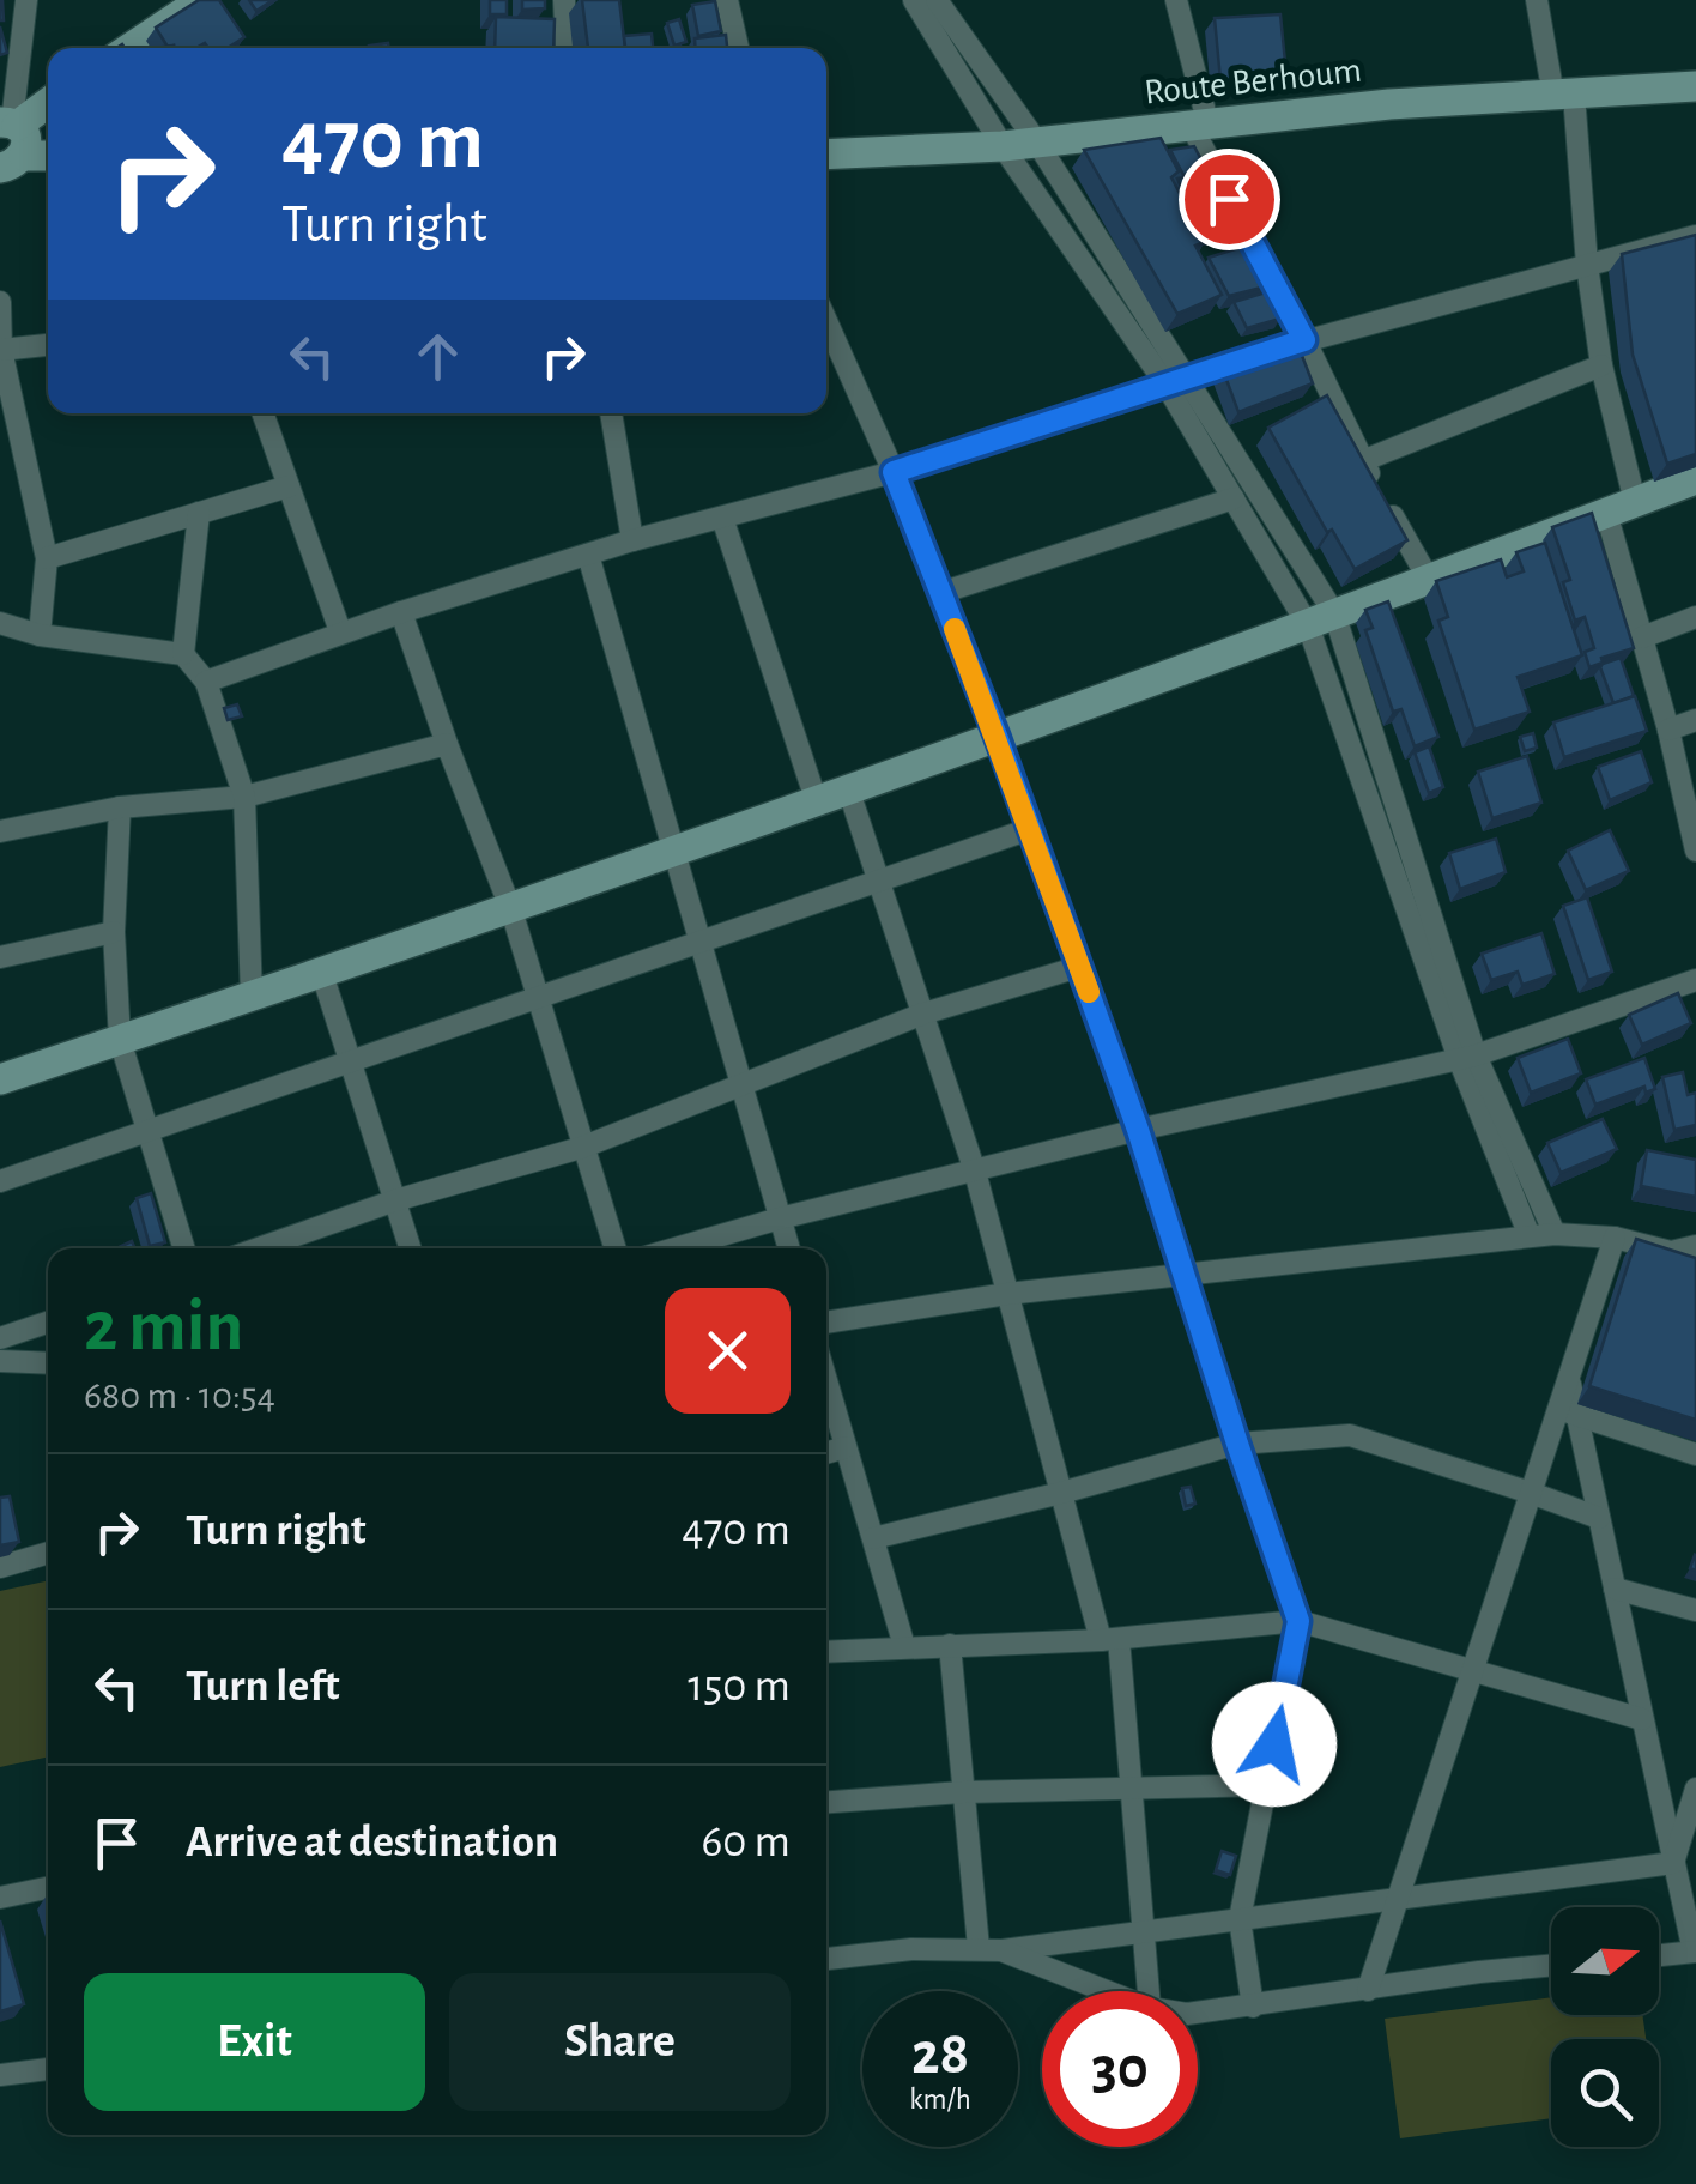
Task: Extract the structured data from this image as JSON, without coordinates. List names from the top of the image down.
{
  "streets": {
    "street": ["Route Berhoum"]
  },
  "north": "right",
  "page": {
    "turn": ["470 m", "Turn right"],
    "heading": ["2 min", "680 m · 10:54"],
    "list": [
      {
        "name": "Turn right",
        "value": "470 m"
      },
      {
        "name": "Turn left",
        "value": "150 m"
      },
      {
        "name": "Arrive at destination",
        "value": "60 m"
      }
    ],
    "buttons": ["Exit", "Share"],
    "speed": "28 km/h",
    "limit": "30"
  }
}
